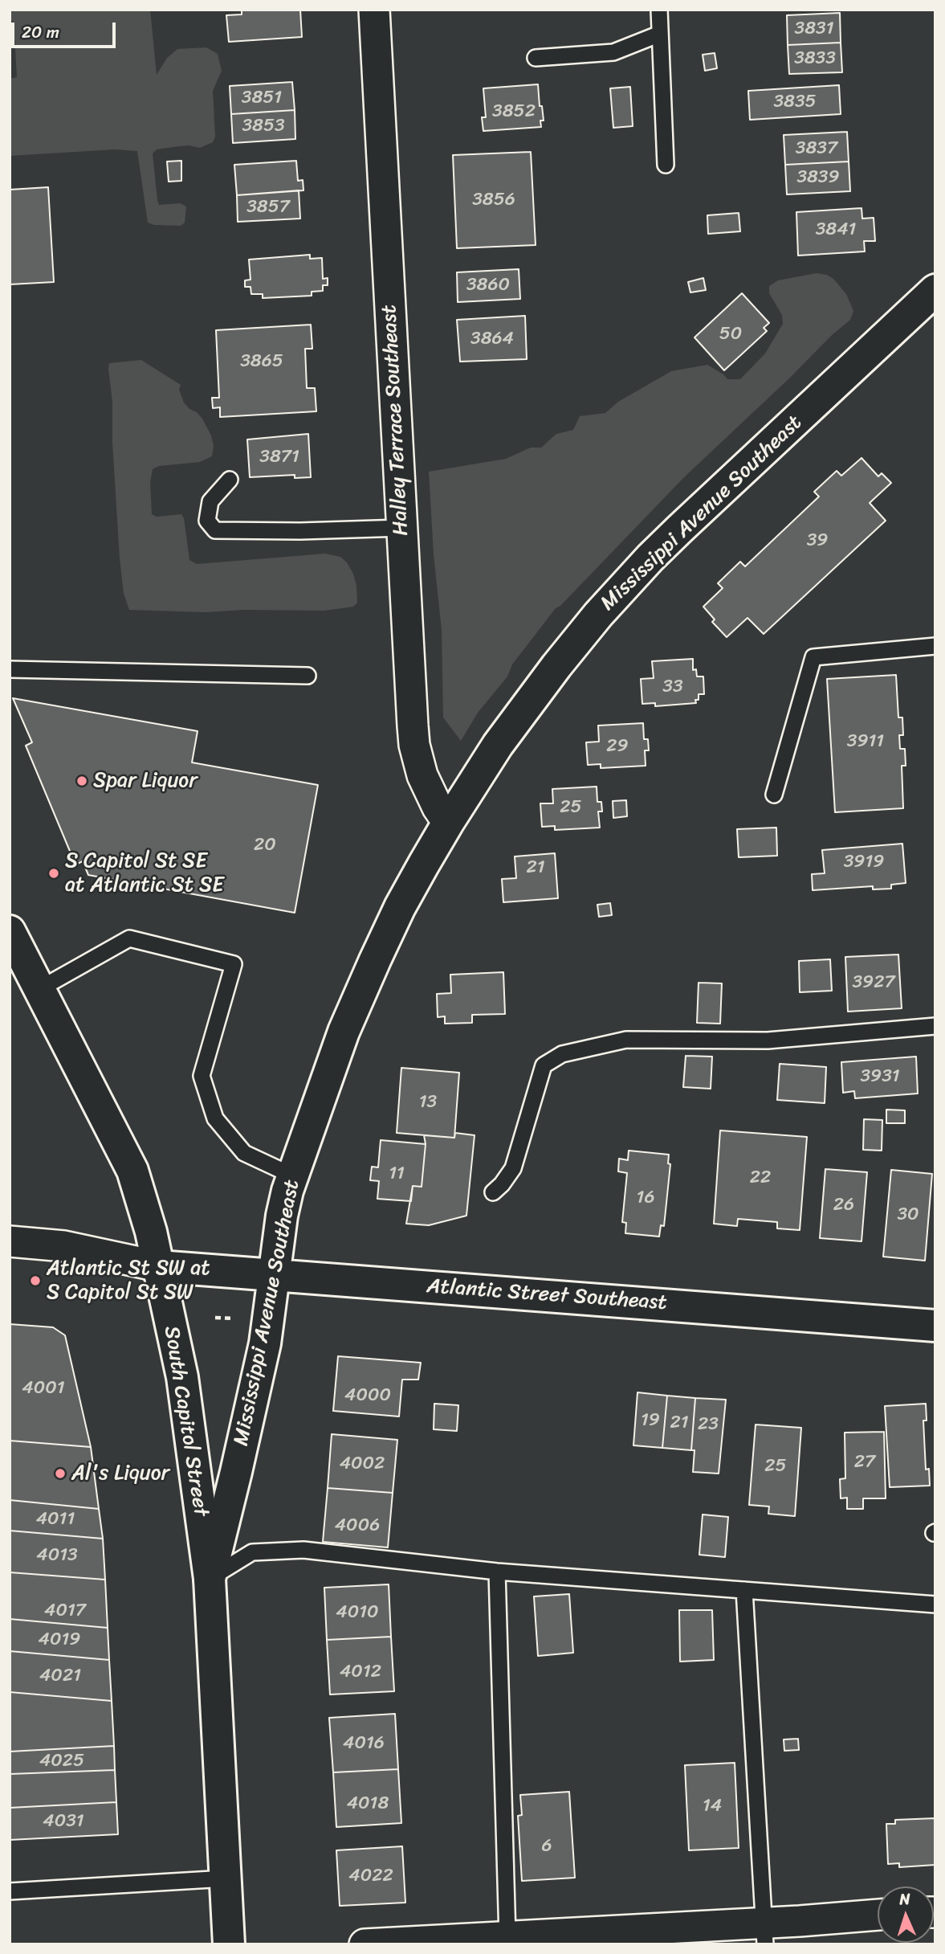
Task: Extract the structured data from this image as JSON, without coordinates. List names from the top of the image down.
{
  "streets": {
    "main road": ["Mississippi Avenue Southeast", "Atlantic Street Southeast", "South Capitol Street"],
    "street": ["Halley Terrace Southeast"]
  },
  "crossings": [
    ["Halley Terrace Southeast", "Mississippi Avenue Southeast"],
    ["Mississippi Avenue Southeast", "Atlantic Street Southeast"],
    ["Mississippi Avenue Southeast", "South Capitol Street"],
    ["Atlantic Street Southeast", "South Capitol Street"]
  ],
  "places": [
    "Spar Liquor",
    "S Capitol St SE at Atlantic St SE",
    "Atlantic St SW at S Capitol St SW",
    "Al's Liquor"
  ],
  "house_numbers": [
    "3831",
    "3833",
    "3851",
    "3835",
    "3852",
    "3853",
    "3837",
    "3839",
    "3856",
    "3857",
    "3841",
    "3860",
    "50",
    "3864",
    "3865",
    "3871",
    "39",
    "33",
    "3911",
    "29",
    "25",
    "20",
    "3919",
    "21",
    "3927",
    "3931",
    "13",
    "11",
    "22",
    "16",
    "26",
    "30",
    "4001",
    "4000",
    "19",
    "21",
    "23",
    "27",
    "4002",
    "25",
    "4011",
    "4006",
    "4013",
    "4017",
    "4010",
    "4019",
    "4012",
    "4021",
    "4016",
    "4025",
    "4018",
    "14",
    "4031",
    "6",
    "4022"
  ],
  "scale_bar": "20 m",
  "north": "top"
}
